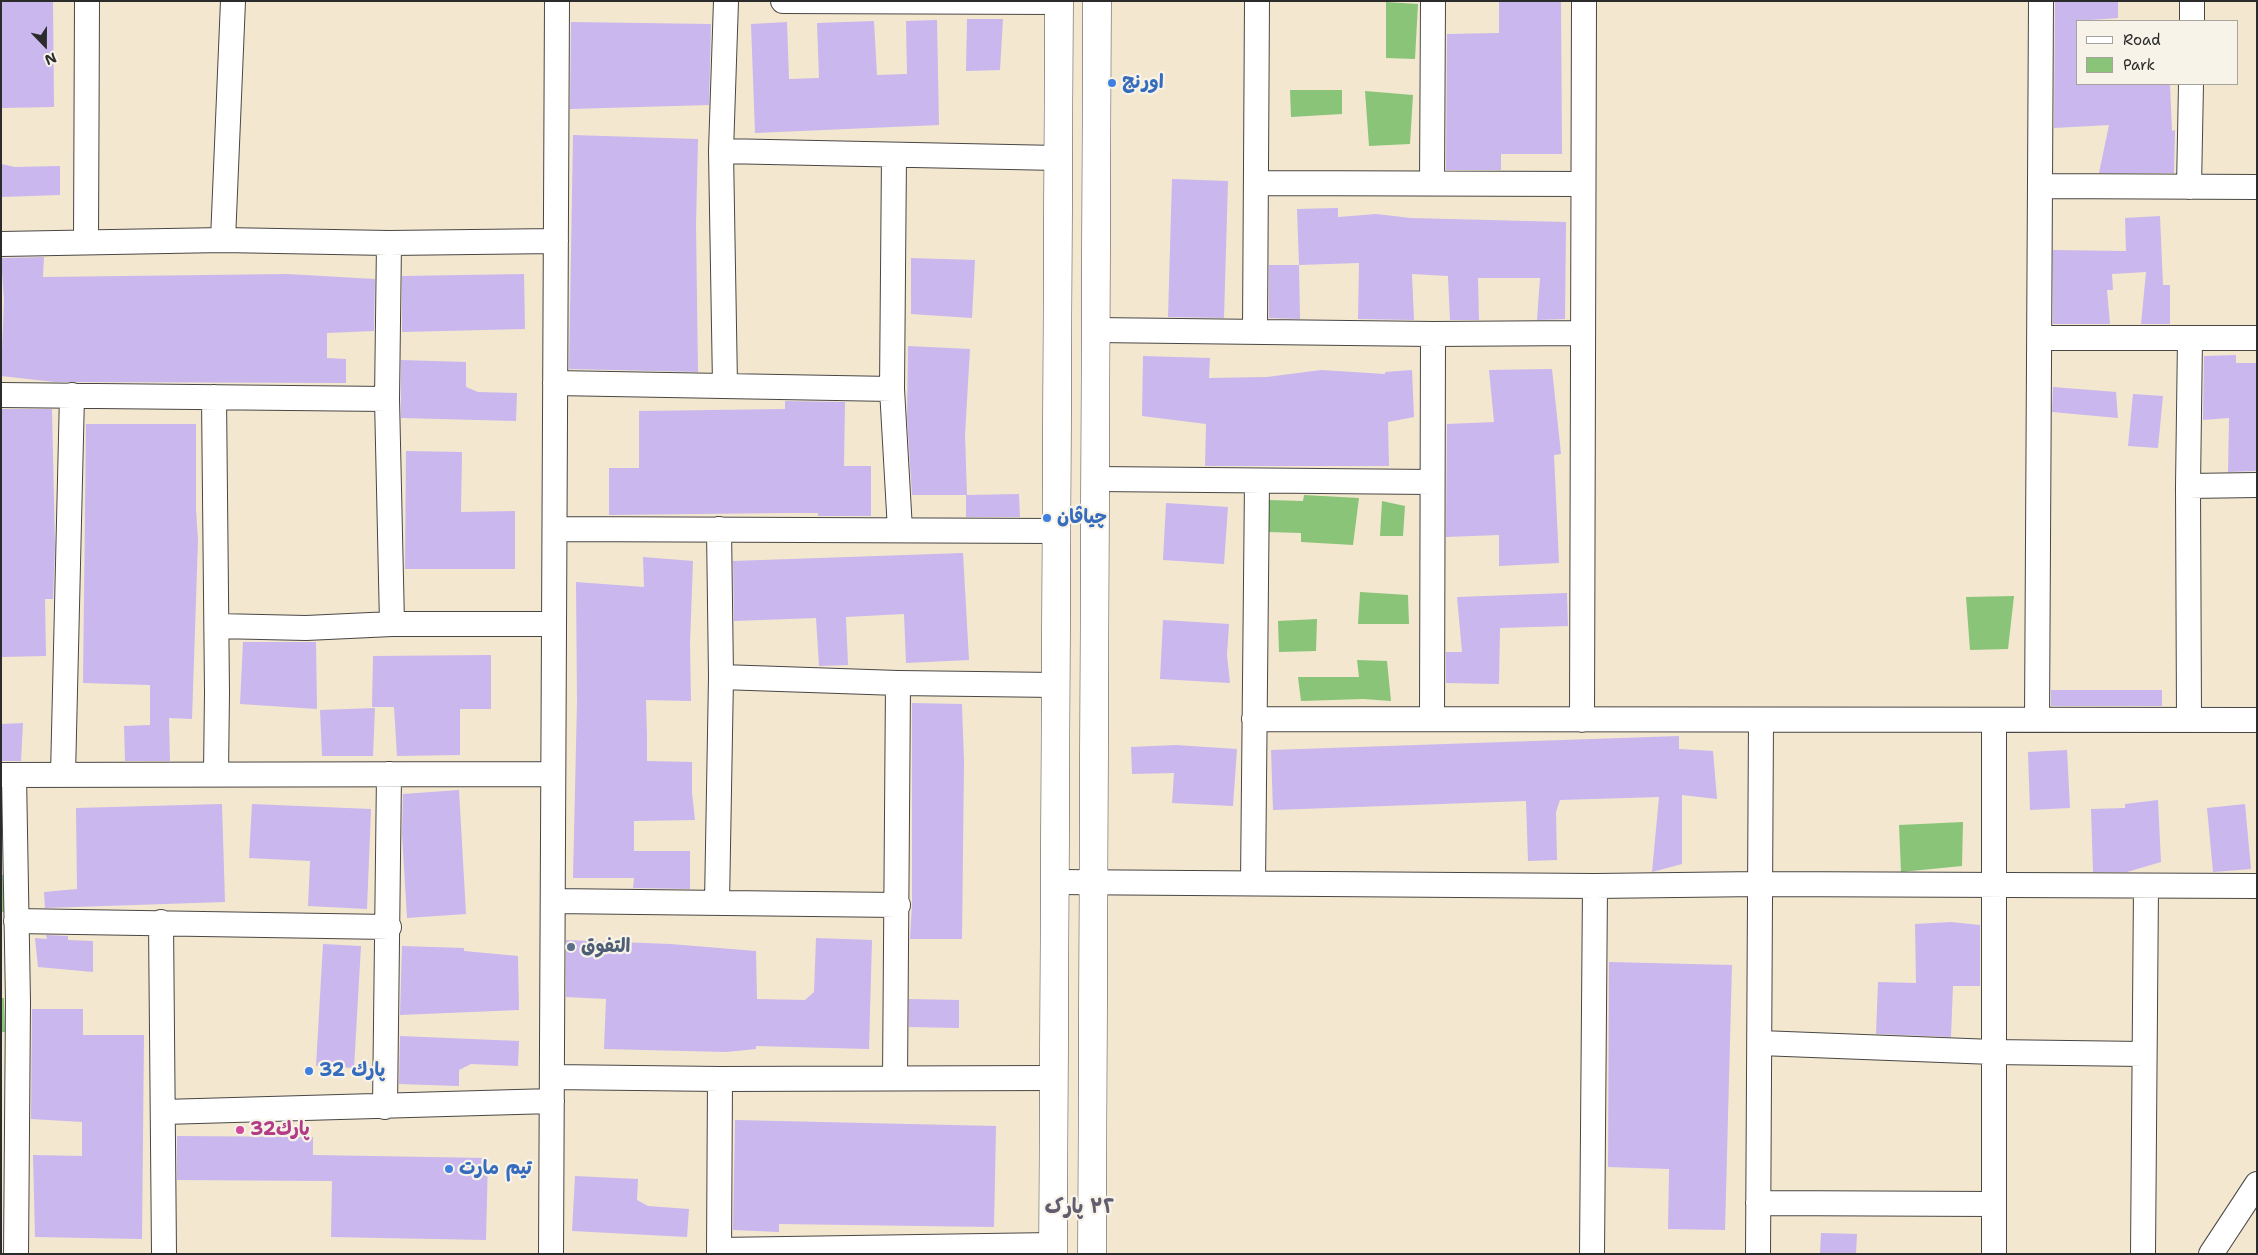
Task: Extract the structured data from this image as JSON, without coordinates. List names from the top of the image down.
{
  "districts": ["٣٢ پارک"],
  "places": [
    "اورنج",
    "چياڤان",
    "التفوق",
    "32 پارك",
    "32پارك",
    "تيم مارت"
  ],
  "legend": ["Road", "Park"],
  "north": "bottom"
}
